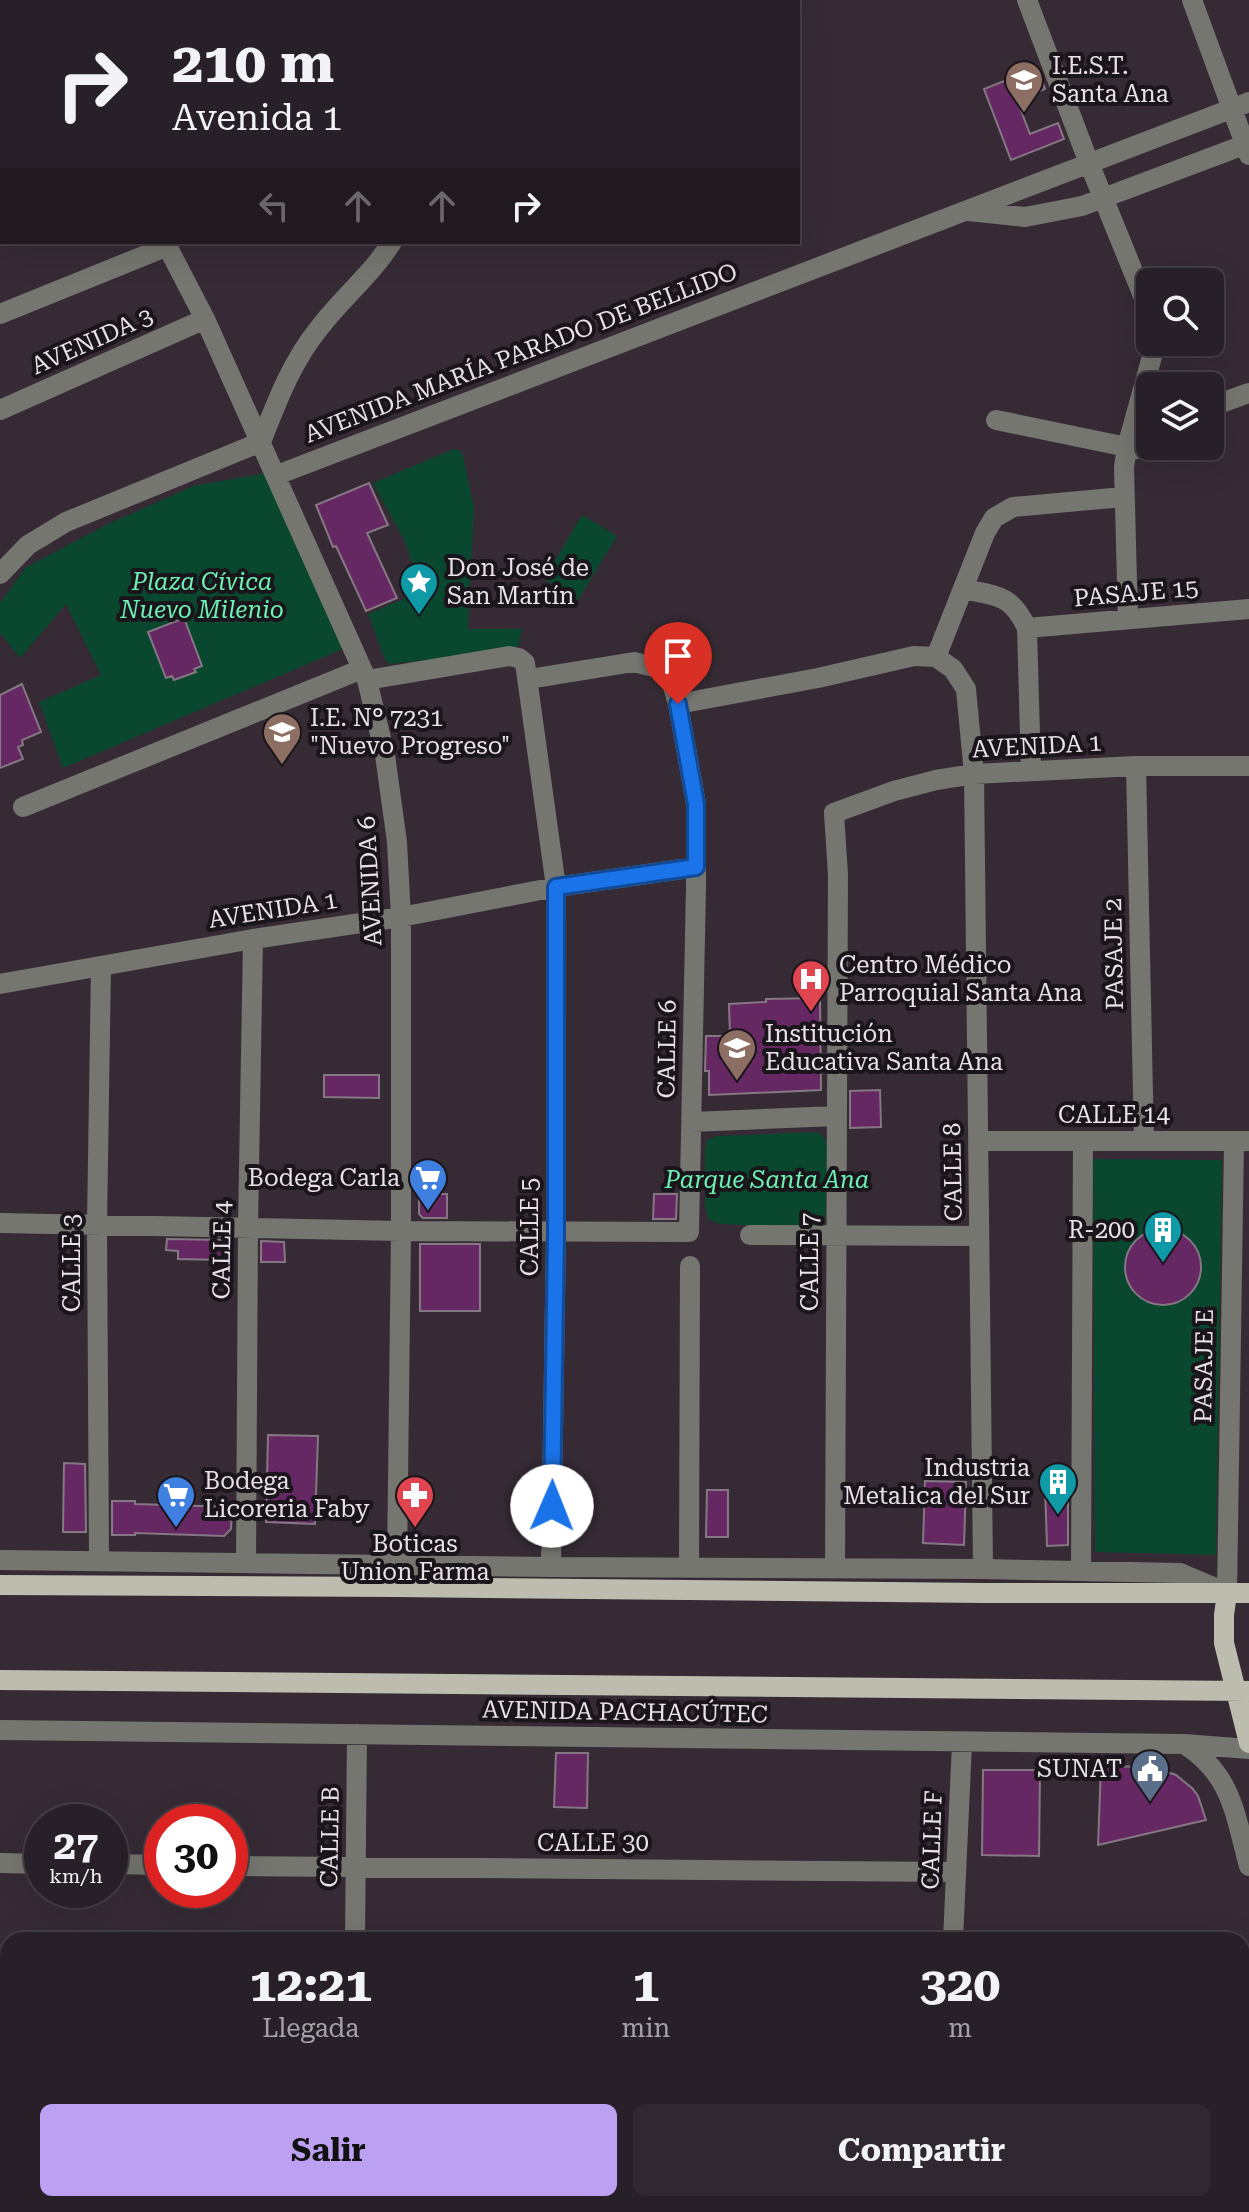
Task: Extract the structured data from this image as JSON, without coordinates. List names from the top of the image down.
{
  "streets": {
    "main road": ["AVENIDA PACHACÚTEC"],
    "street": [
      "AVENIDA 3",
      "AVENIDA MARÍA PARADO DE BELLIDO",
      "PASAJE 15",
      "AVENIDA 1",
      "AVENIDA 6",
      "PASAJE 2",
      "CALLE 6",
      "CALLE 14",
      "CALLE 8",
      "CALLE 5",
      "CALLE 4",
      "CALLE 7",
      "CALLE 3",
      "PASAJE E",
      "CALLE B",
      "CALLE F",
      "CALLE 30"
    ]
  },
  "crossings": [
    ["AVENIDA 3", "AVENIDA 6"],
    ["AVENIDA MARÍA PARADO DE BELLIDO", "AVENIDA 6"],
    ["AVENIDA 1", "AVENIDA 6"],
    ["AVENIDA 1", "PASAJE 2"],
    ["AVENIDA 1", "CALLE 6"],
    ["AVENIDA 1", "CALLE 8"],
    ["AVENIDA 1", "CALLE 5"],
    ["AVENIDA 1", "CALLE 4"],
    ["AVENIDA 1", "CALLE 7"],
    ["AVENIDA 1", "CALLE 3"],
    ["PASAJE 2", "CALLE 14"],
    ["CALLE 6", "CALLE 5"],
    ["CALLE 14", "CALLE 8"],
    ["CALLE 14", "PASAJE E"],
    ["AVENIDA PACHACÚTEC", "CALLE B"],
    ["AVENIDA PACHACÚTEC", "CALLE F"],
    ["CALLE B", "CALLE 30"],
    ["CALLE F", "CALLE 30"]
  ],
  "parks": ["Plaza Cívica Nuevo Milenio", "Parque Santa Ana"],
  "places": {
    "school or university": ["I.E.S.T. Santa Ana", "I.E. N° 7231 \"Nuevo Progreso\"", "Institución Educativa Santa Ana"],
    "place": ["Don José de San Martín"],
    "hospital": ["Centro Médico Parroquial Santa Ana"],
    "supermarket": ["Bodega Carla", "Bodega Licoreria Faby"],
    "building": ["R-200", "Industria Metalica del Sur"],
    "pharmacy": ["Boticas Union Farma"],
    "public building": ["SUNAT"]
  },
  "page": {
    "turn": ["210 m", "Avenida 1"],
    "speed": "27 km/h",
    "limit": "30",
    "eta": [
      "12:21",
      "Llegada",
      "1",
      "min",
      "320",
      "m"
    ],
    "buttons": ["Salir", "Compartir"]
  }
}
